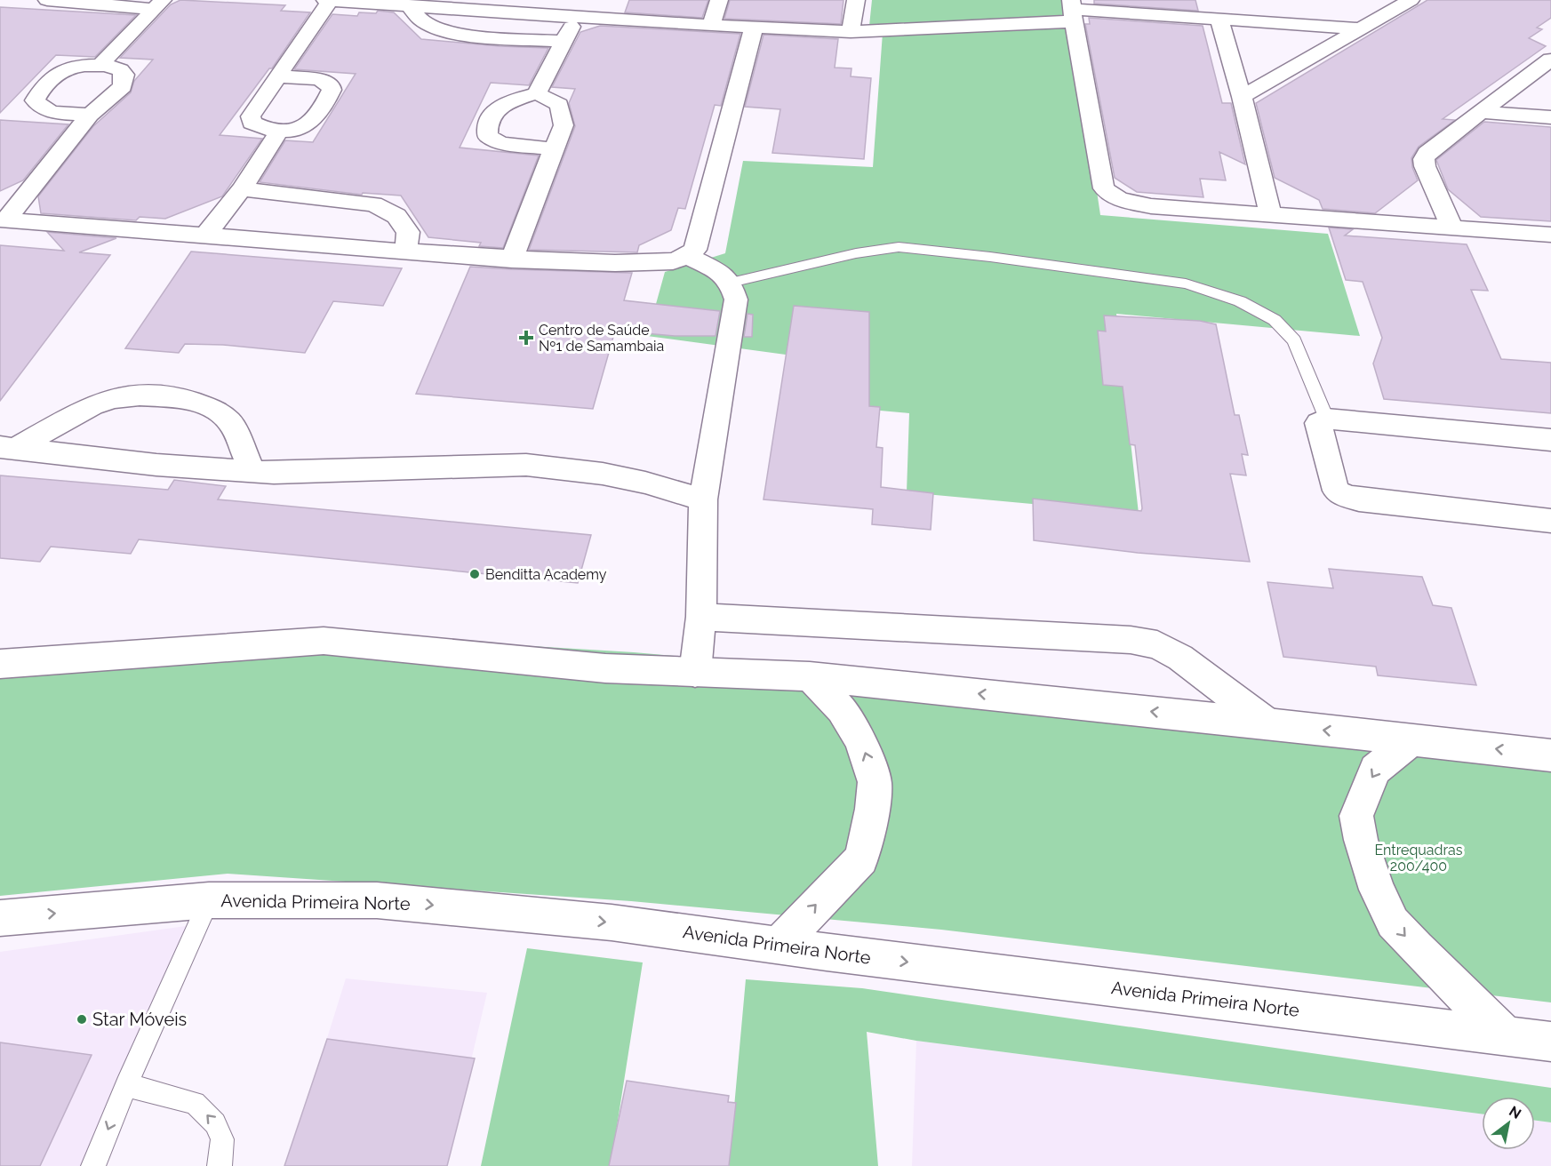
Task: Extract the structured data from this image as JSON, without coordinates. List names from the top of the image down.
{
  "streets": {
    "street": ["Avenida Primeira Norte"]
  },
  "parks": ["Entrequadras 200/400"],
  "places": {
    "health": ["Centro de Saúde Nº1 de Samambaia"],
    "other": ["Benditta Academy", "Star Móveis"]
  },
  "north": "top right"
}
